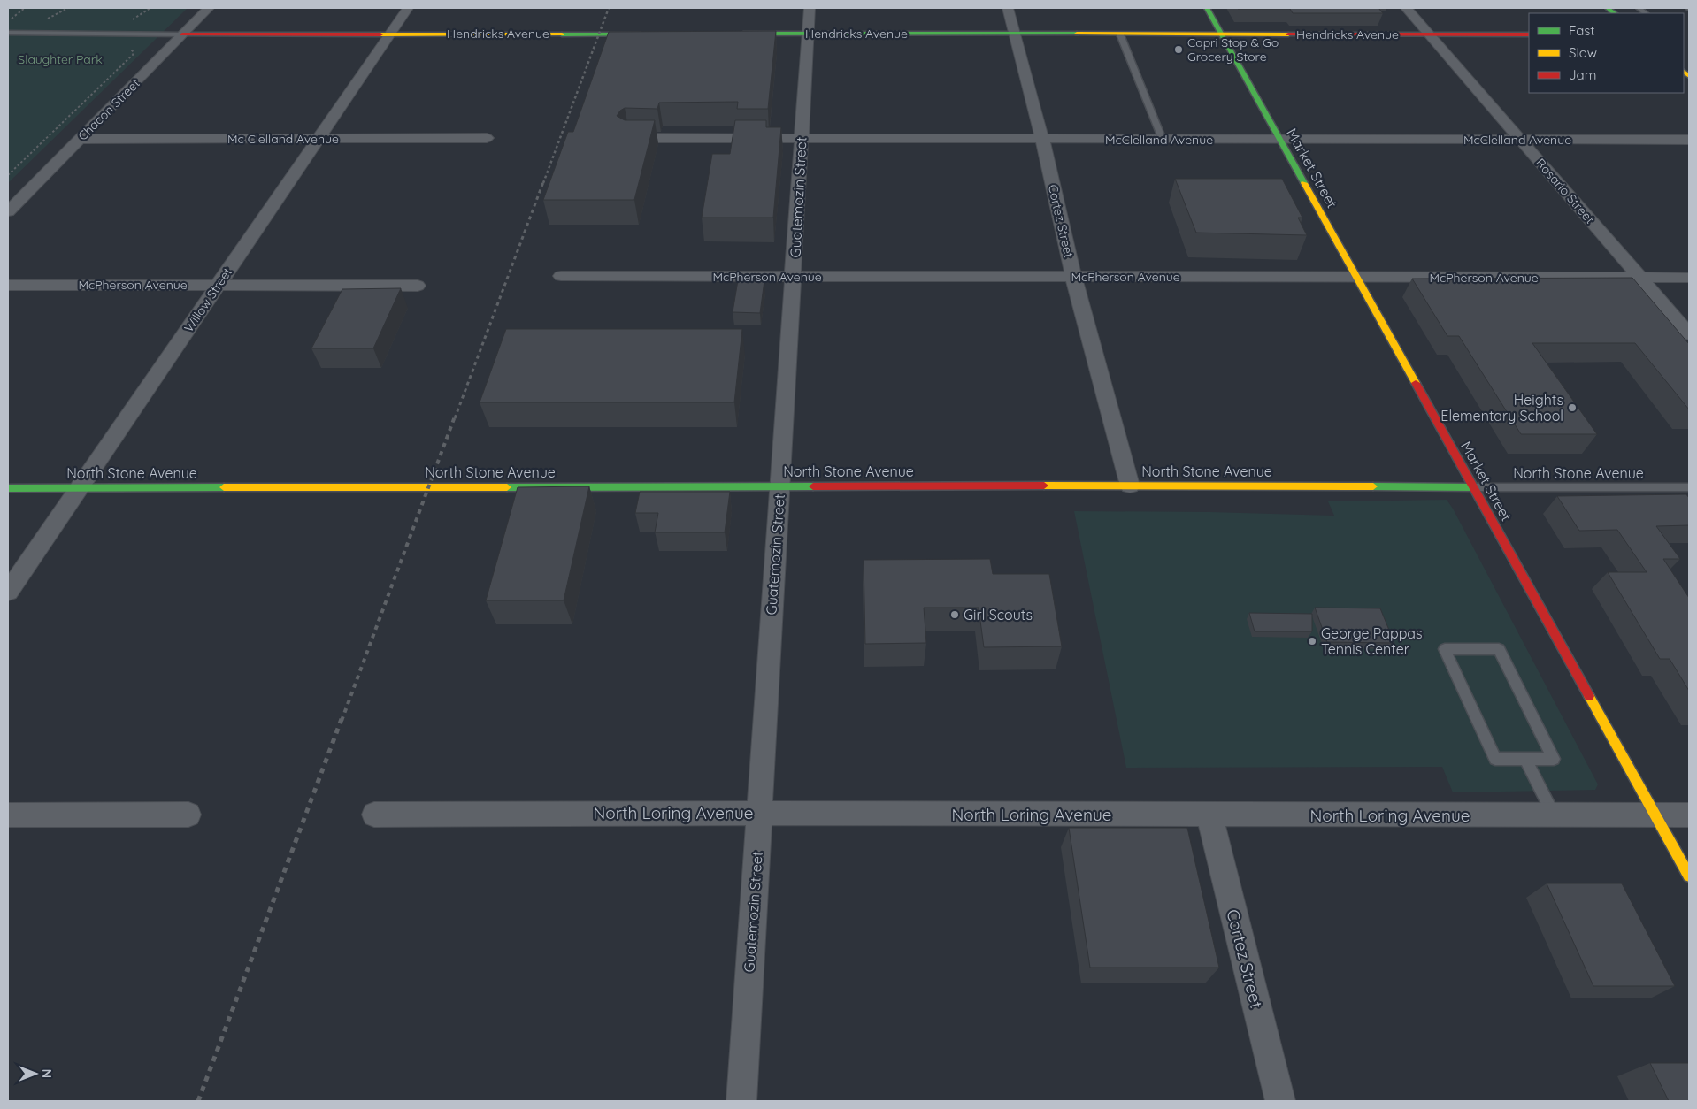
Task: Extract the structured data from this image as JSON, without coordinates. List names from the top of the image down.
{
  "streets": {
    "street": [
      "Hendricks Avenue",
      "Chacon Street",
      "Mc Clelland Avenue",
      "McClelland Avenue",
      "Market Street",
      "Rosario Street",
      "Guatemozin Street",
      "Cortez Street",
      "McPherson Avenue",
      "Willow Street",
      "North Stone Avenue",
      "North Loring Avenue"
    ]
  },
  "crossings": [
    ["Hendricks Avenue", "Chacon Street"],
    ["Hendricks Avenue", "Market Street"],
    ["Hendricks Avenue", "Rosario Street"],
    ["Hendricks Avenue", "Guatemozin Street"],
    ["Hendricks Avenue", "Cortez Street"],
    ["Hendricks Avenue", "Willow Street"],
    ["Chacon Street", "Mc Clelland Avenue"],
    ["Mc Clelland Avenue", "Willow Street"],
    ["McClelland Avenue", "Market Street"],
    ["McClelland Avenue", "Rosario Street"],
    ["McClelland Avenue", "Guatemozin Street"],
    ["McClelland Avenue", "Cortez Street"],
    ["Market Street", "McPherson Avenue"],
    ["Market Street", "North Stone Avenue"],
    ["Market Street", "North Loring Avenue"],
    ["Rosario Street", "McPherson Avenue"],
    ["Guatemozin Street", "McPherson Avenue"],
    ["Guatemozin Street", "North Stone Avenue"],
    ["Guatemozin Street", "North Loring Avenue"],
    ["Cortez Street", "McPherson Avenue"],
    ["Cortez Street", "North Stone Avenue"],
    ["Cortez Street", "North Loring Avenue"],
    ["McPherson Avenue", "Willow Street"],
    ["Willow Street", "North Stone Avenue"]
  ],
  "parks": ["Slaughter Park"],
  "places": [
    "Capri Stop & Go Grocery Store",
    "Heights Elementary School",
    "Girl Scouts",
    "George Pappas Tennis Center"
  ],
  "legend": ["Fast", "Slow", "Jam"],
  "north": "right"
}
